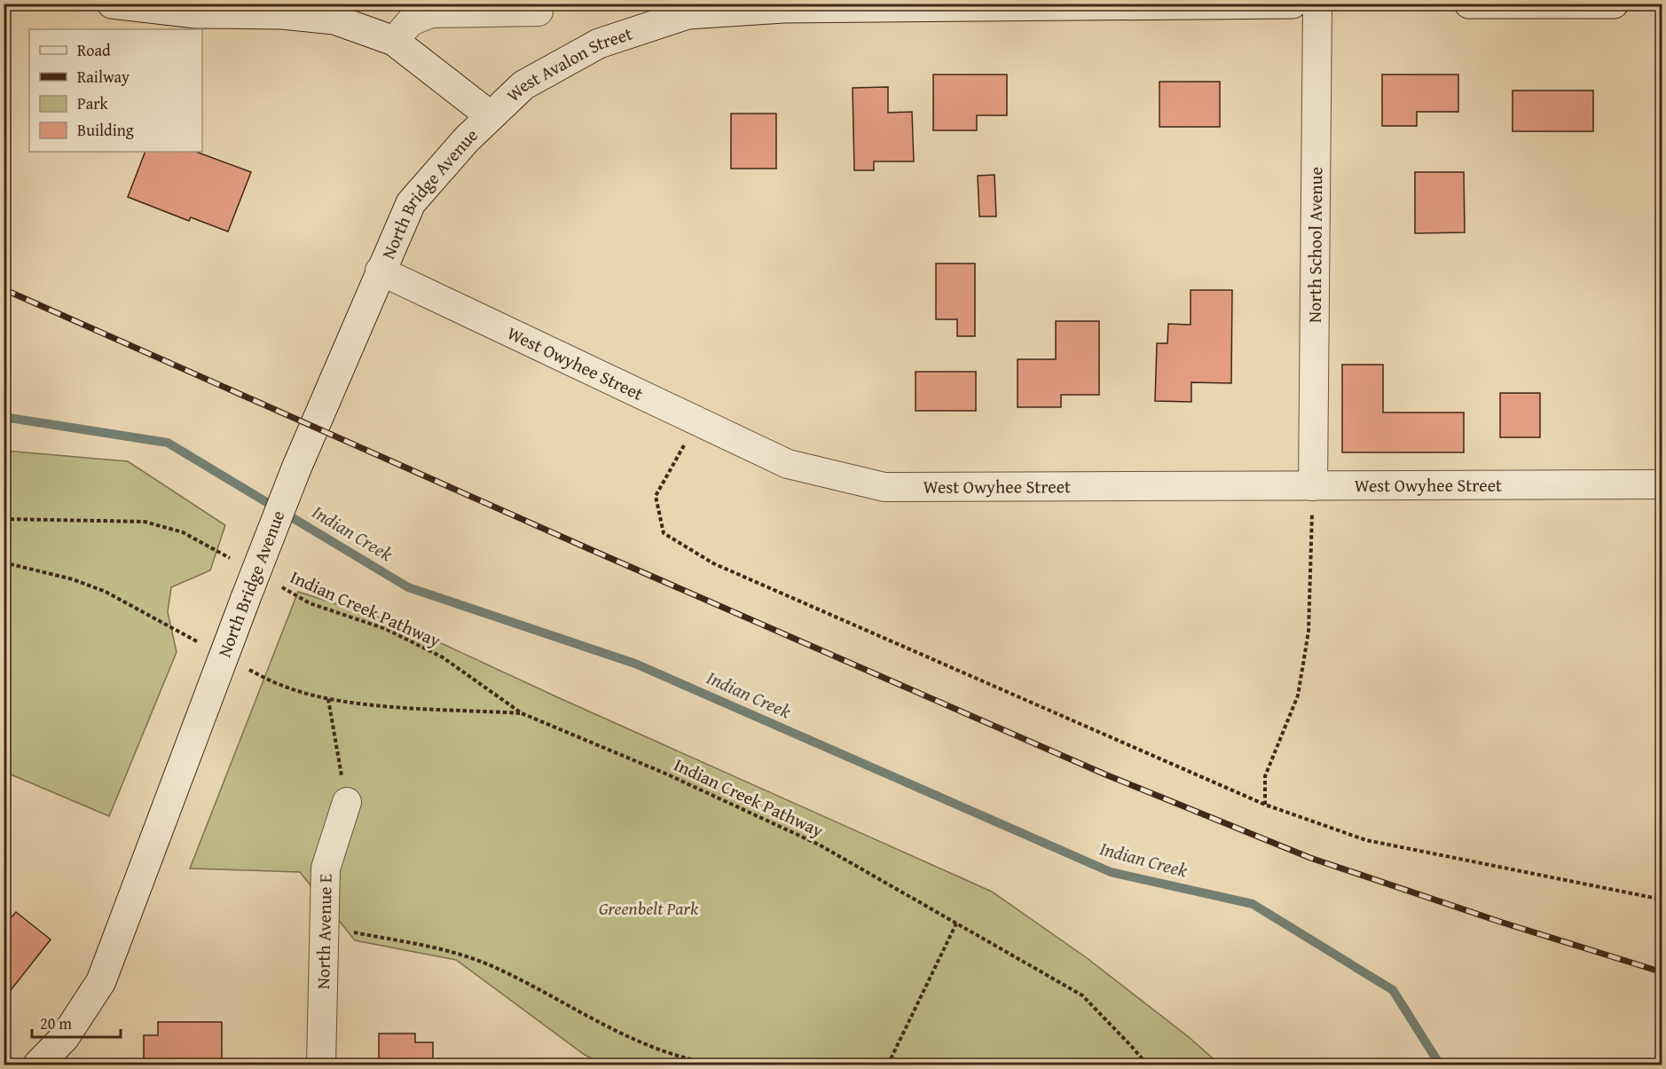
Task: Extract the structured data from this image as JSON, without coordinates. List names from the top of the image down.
{
  "streets": {
    "main road": ["West Avalon Street", "North Bridge Avenue"],
    "street": ["North School Avenue", "West Owyhee Street", "North Avenue E"],
    "path": ["Indian Creek Pathway"]
  },
  "crossings": [
    ["West Avalon Street", "North Bridge Avenue"],
    ["North Bridge Avenue", "West Owyhee Street"],
    ["North School Avenue", "West Owyhee Street"]
  ],
  "water": ["Indian Creek"],
  "parks": ["Greenbelt Park"],
  "legend": [
    "Road",
    "Railway",
    "Park",
    "Building"
  ],
  "scale_bar": "20 m"
}
